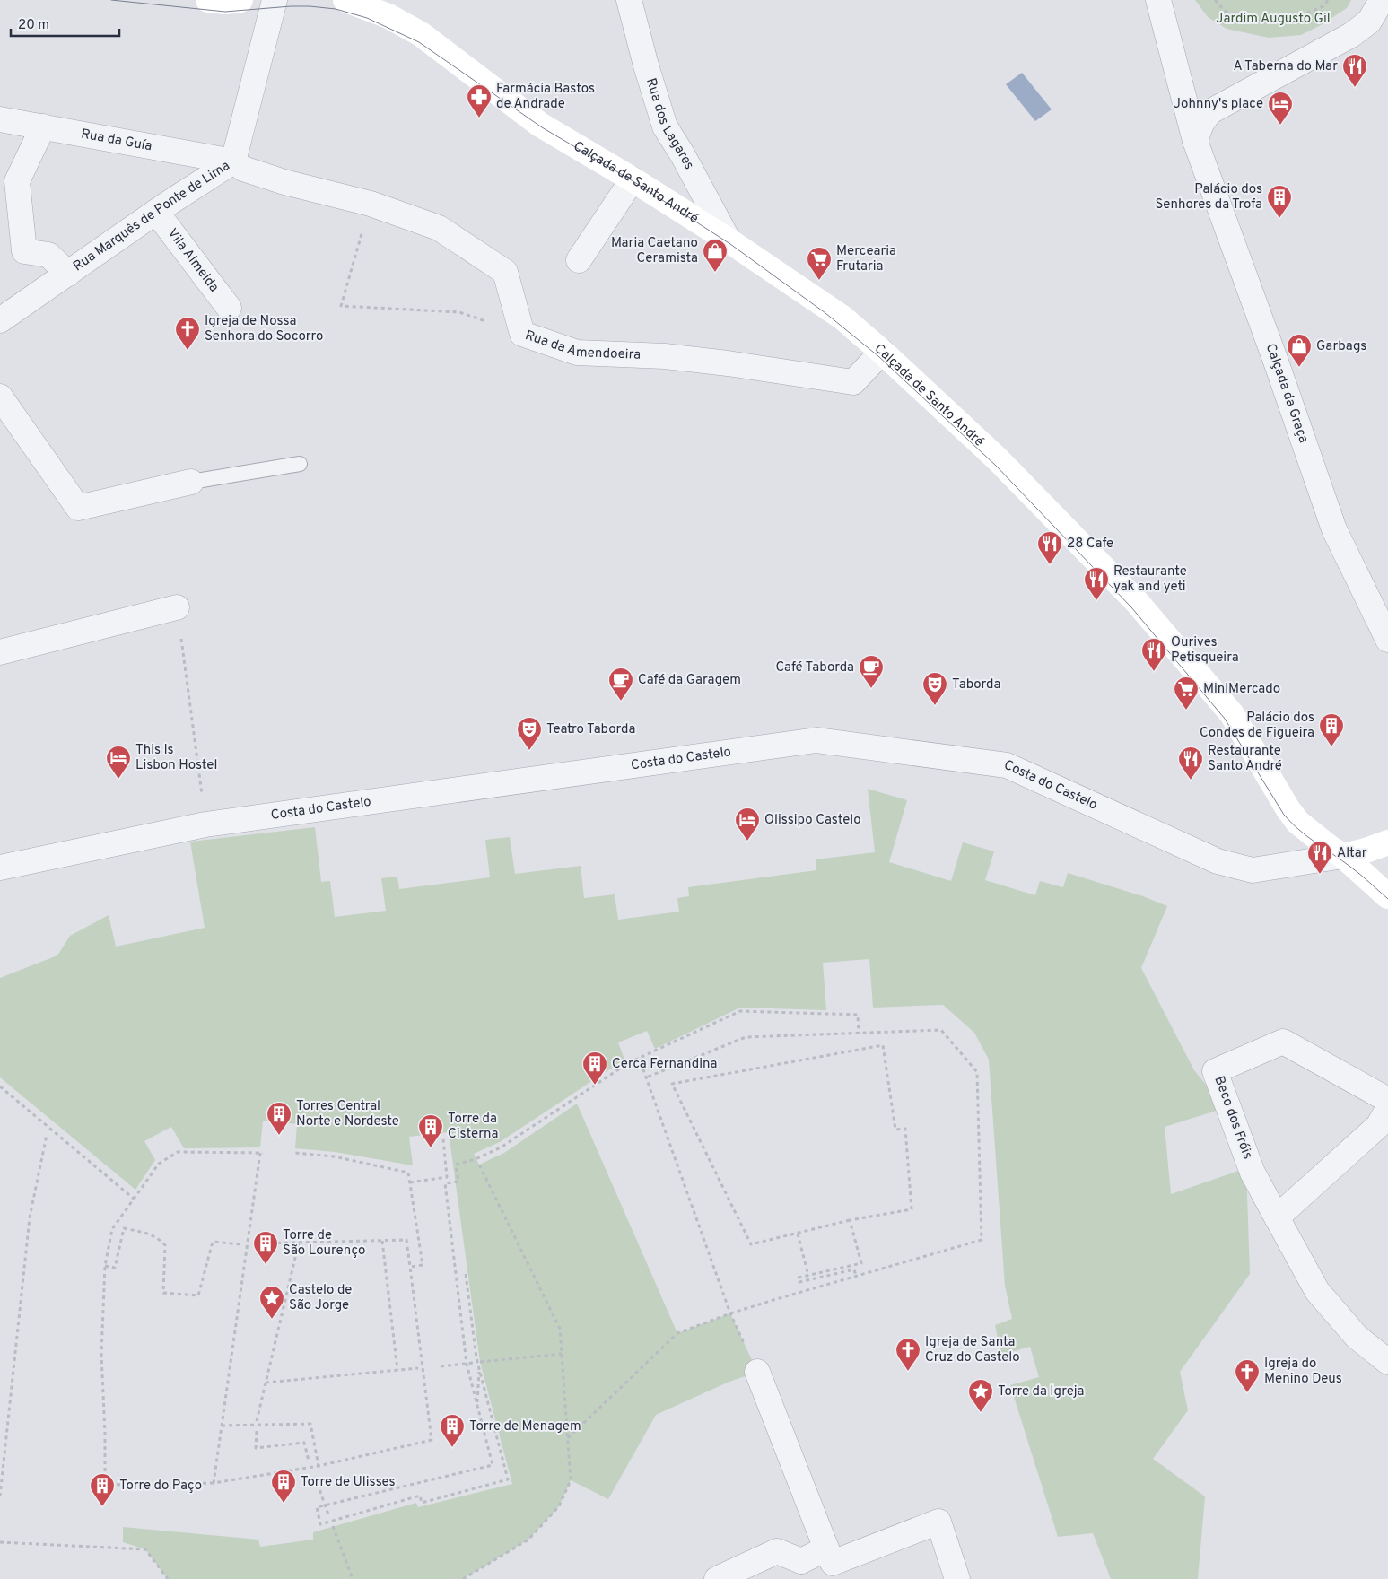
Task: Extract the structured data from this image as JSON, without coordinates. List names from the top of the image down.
{
  "streets": {
    "street": [
      "Rua dos Lagares",
      "Rua da Guía",
      "Calçada de Santo André",
      "Rua Marquês de Ponte de Lima",
      "Vila Almeida",
      "Rua da Amendoeira",
      "Calçada da Graça",
      "Costa do Castelo",
      "Beco dos Fróis"
    ]
  },
  "crossings": [
    ["Rua dos Lagares", "Calçada de Santo André"],
    ["Rua da Guía", "Rua Marquês de Ponte de Lima"],
    ["Rua da Guía", "Rua da Amendoeira"],
    ["Calçada de Santo André", "Rua da Amendoeira"],
    ["Calçada de Santo André", "Costa do Castelo"],
    ["Rua Marquês de Ponte de Lima", "Vila Almeida"],
    ["Rua Marquês de Ponte de Lima", "Rua da Amendoeira"]
  ],
  "parks": ["Jardim Augusto Gil"],
  "places": {
    "restaurant": [
      "A Taberna do Mar",
      "28 Cafe",
      "Restaurante yak and yeti",
      "Ourives Petisqueira",
      "Restaurante Santo André",
      "Altar"
    ],
    "pharmacy": ["Farmácia Bastos de Andrade"],
    "hotel": ["Johnny's place", "This Is Lisbon Hostel", "Olissipo Castelo"],
    "building": [
      "Palácio dos Senhores da Trofa",
      "Palácio dos Condes de Figueira",
      "Cerca Fernandina",
      "Torres Central Norte e Nordeste",
      "Torre da Cisterna",
      "Torre de São Lourenço",
      "Torre de Menagem",
      "Torre de Ulisses",
      "Torre do Paço"
    ],
    "shop": ["Maria Caetano Ceramista", "Garbags"],
    "supermarket": ["Mercearia Frutaria", "MiniMercado"],
    "church": ["Igreja de Nossa Senhora do Socorro", "Igreja de Santa Cruz do Castelo", "Igreja do Menino Deus"],
    "cafe": ["Café Taborda", "Café da Garagem"],
    "theatre": ["Taborda", "Teatro Taborda"],
    "place": ["Castelo de São Jorge", "Torre da Igreja"]
  },
  "scale_bar": "20 m"
}
